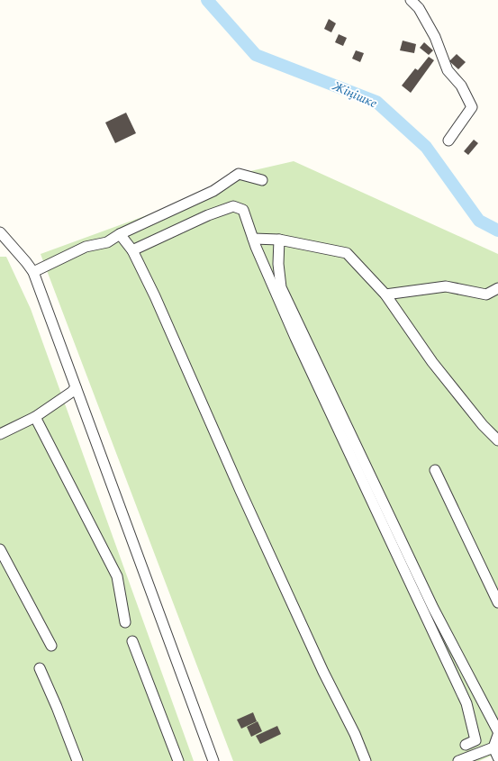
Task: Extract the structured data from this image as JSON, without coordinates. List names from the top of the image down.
{
  "water": ["Жіңішке"]
}
